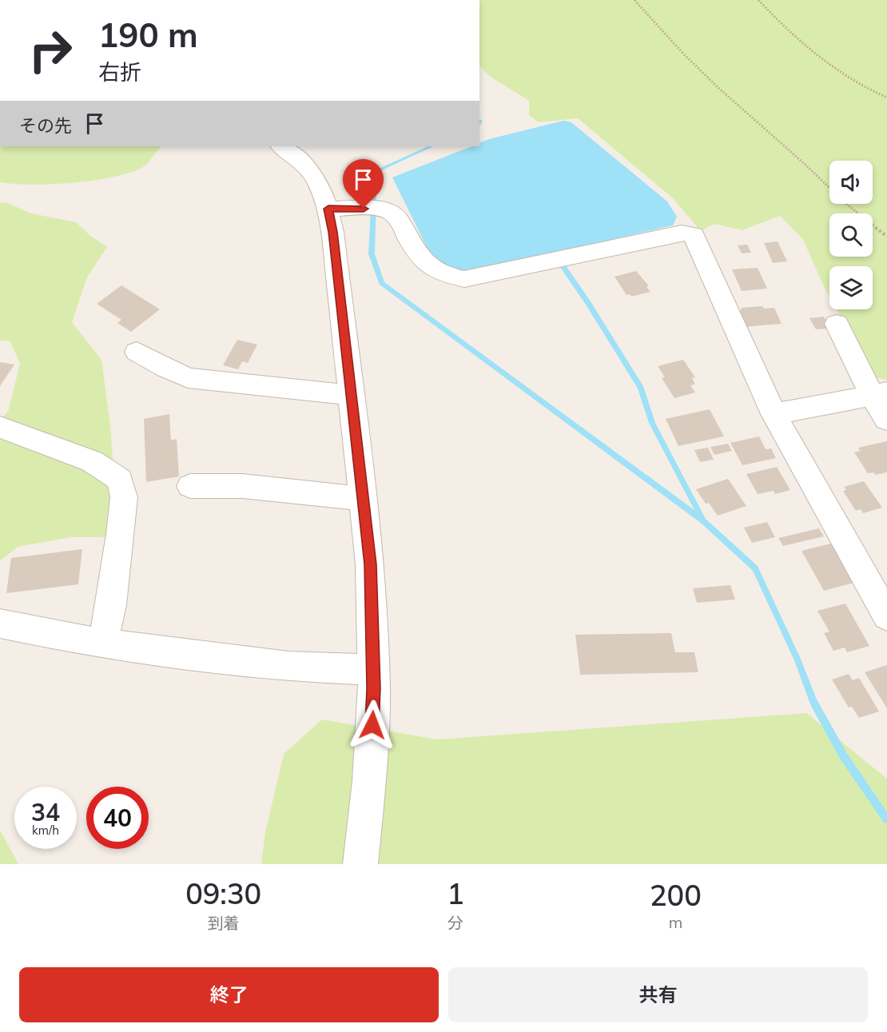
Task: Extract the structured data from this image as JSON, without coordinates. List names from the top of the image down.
{
  "page": {
    "turn": ["190 m", "右折"],
    "then": "その先",
    "speed": "34 km/h",
    "limit": "40",
    "eta": [
      "09:30",
      "到着",
      "1",
      "分",
      "200",
      "m"
    ],
    "buttons": ["終了", "共有"]
  }
}
